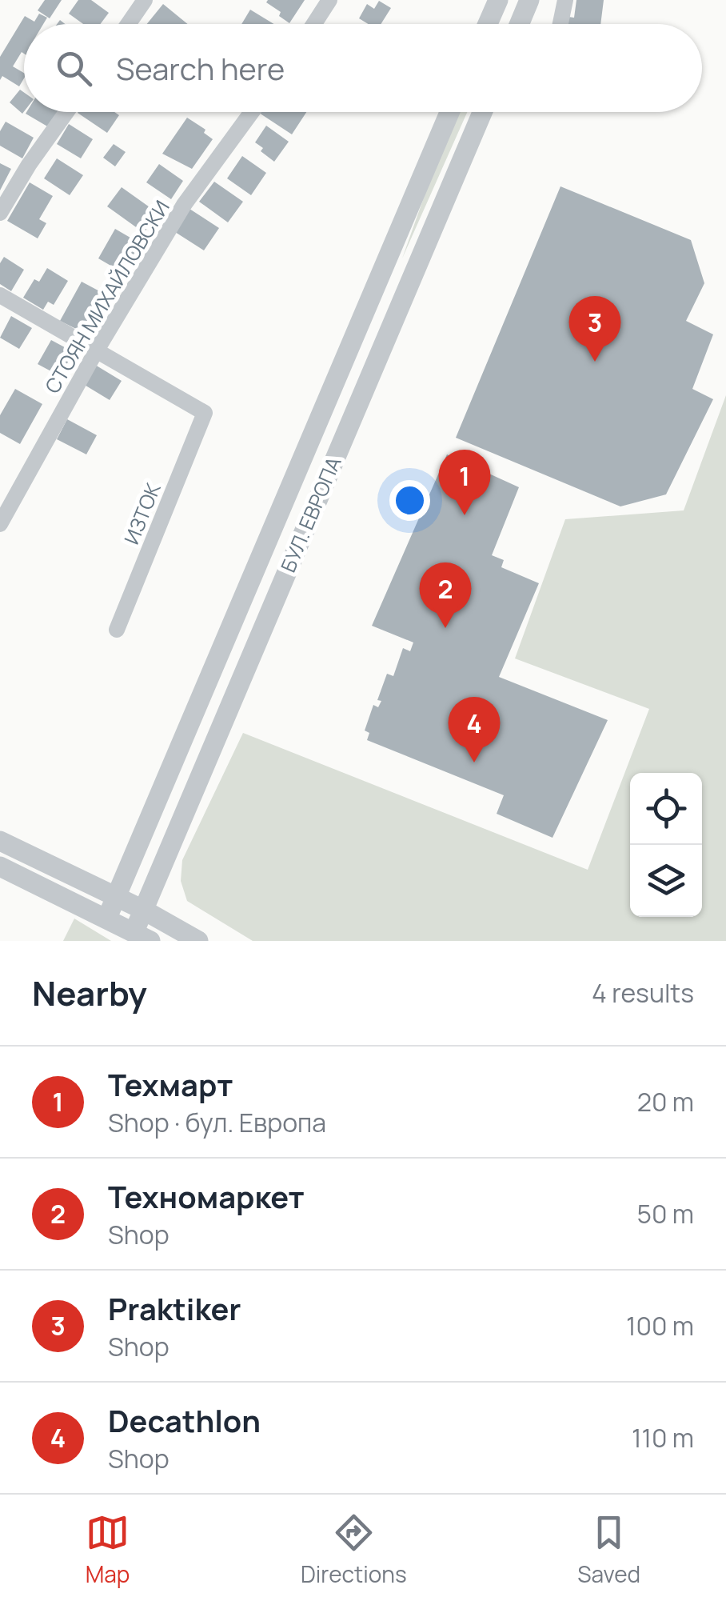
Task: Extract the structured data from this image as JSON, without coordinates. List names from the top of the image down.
{
  "streets": {
    "street": ["СТОЯН МИХАЙЛОВСКИ", "ИЗТОК", "БУЛ. ЕВРОПА"]
  },
  "crossings": [
    ["СТОЯН МИХАЙЛОВСКИ", "ИЗТОК"]
  ],
  "page": {
    "search": "Search here",
    "pins": [
      "3",
      "1",
      "2",
      "4"
    ],
    "heading": ["Nearby", "4 results"],
    "list": [
      {
        "mark": "1",
        "name": "Техмарт",
        "note": "Shop · бул. Европа",
        "value": "20 m"
      },
      {
        "mark": "2",
        "name": "Техномаркет",
        "note": "Shop",
        "value": "50 m"
      },
      {
        "mark": "3",
        "name": "Praktiker",
        "note": "Shop",
        "value": "100 m"
      },
      {
        "mark": "4",
        "name": "Decathlon",
        "note": "Shop",
        "value": "110 m"
      }
    ],
    "nav": ["Map", "Directions", "Saved"]
  }
}
